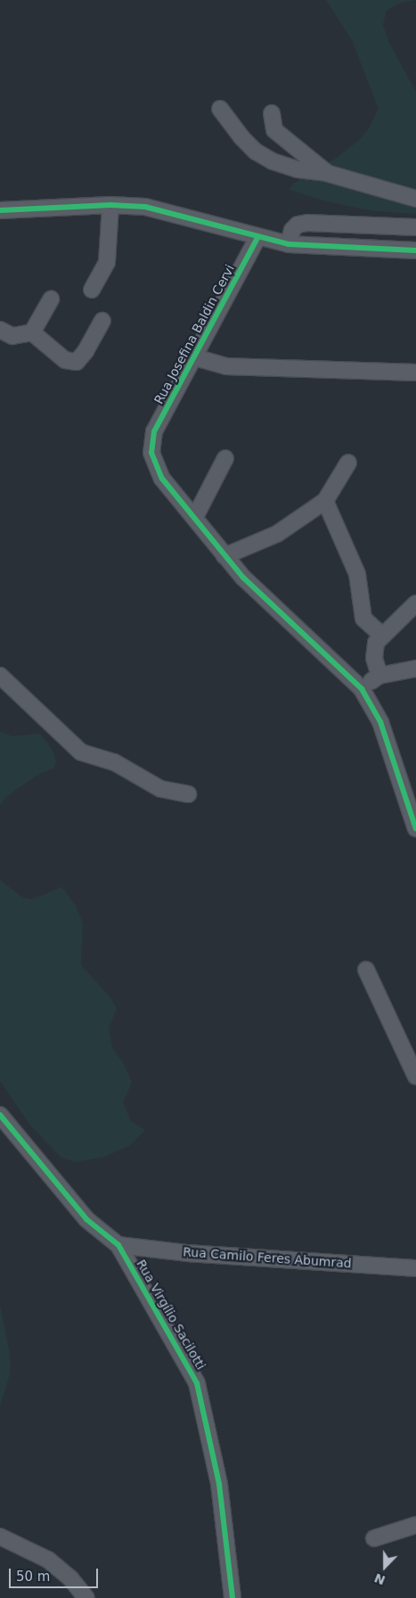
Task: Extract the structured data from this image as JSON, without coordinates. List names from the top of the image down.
{
  "streets": {
    "street": ["Rua Josefina Baldin Cervi", "Rua Camilo Feres Abumrad", "Rua Virgílio Sacilotti"]
  },
  "crossings": [
    ["Rua Camilo Feres Abumrad", "Rua Virgílio Sacilotti"]
  ],
  "scale_bar": "50 m",
  "north": "bottom"
}
